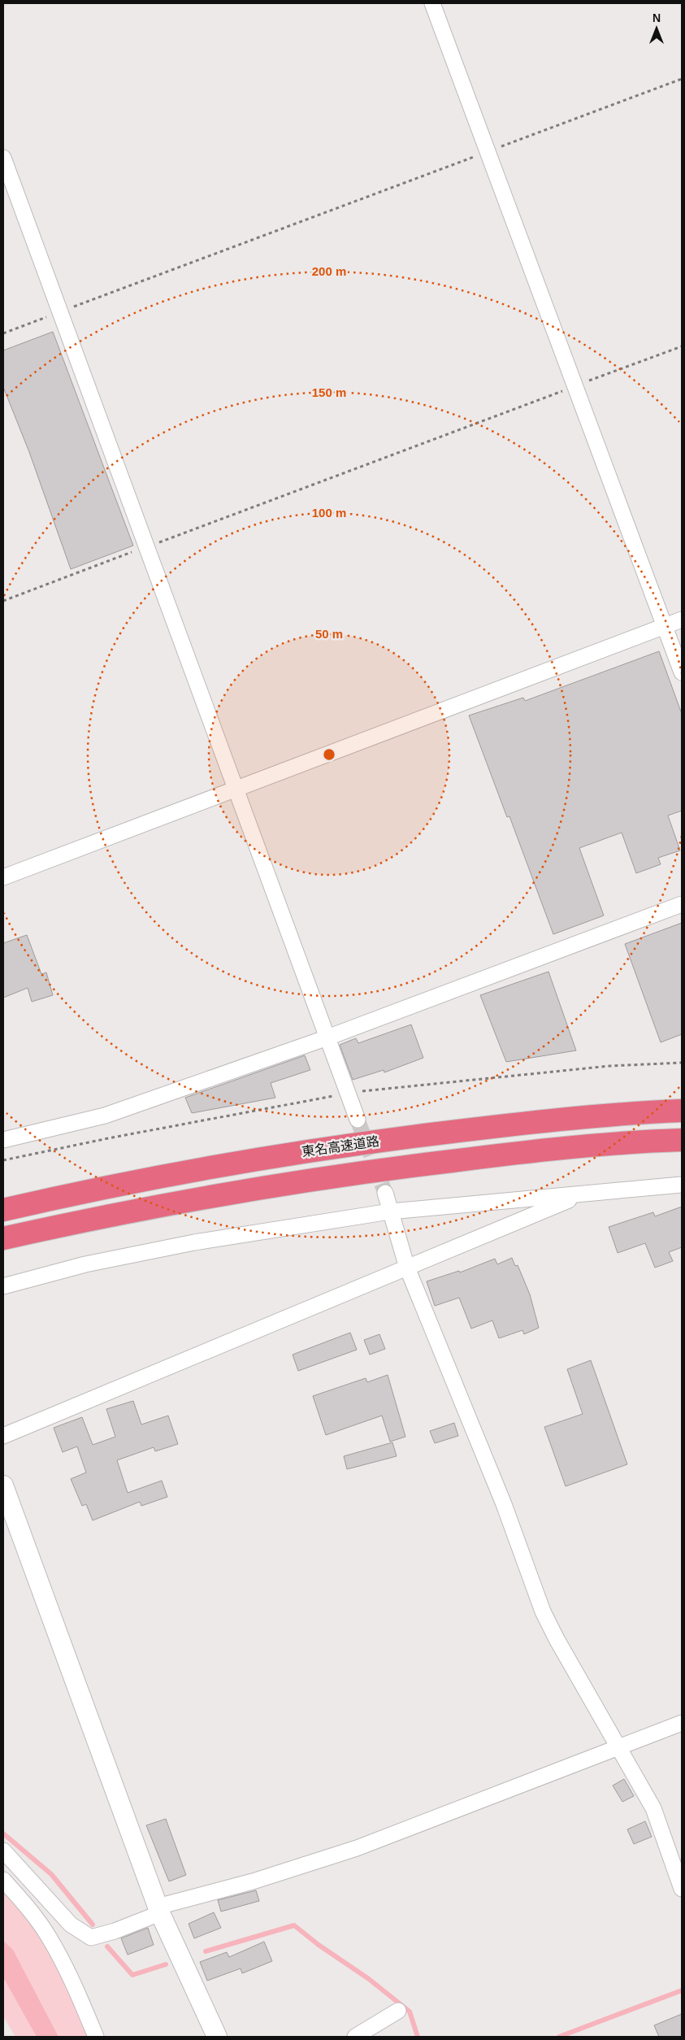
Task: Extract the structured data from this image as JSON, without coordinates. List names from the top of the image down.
{
  "streets": {
    "highway": ["東名高速道路"]
  },
  "north": "top",
  "rings": [
    "200 m",
    "150 m",
    "100 m",
    "50 m"
  ]
}
